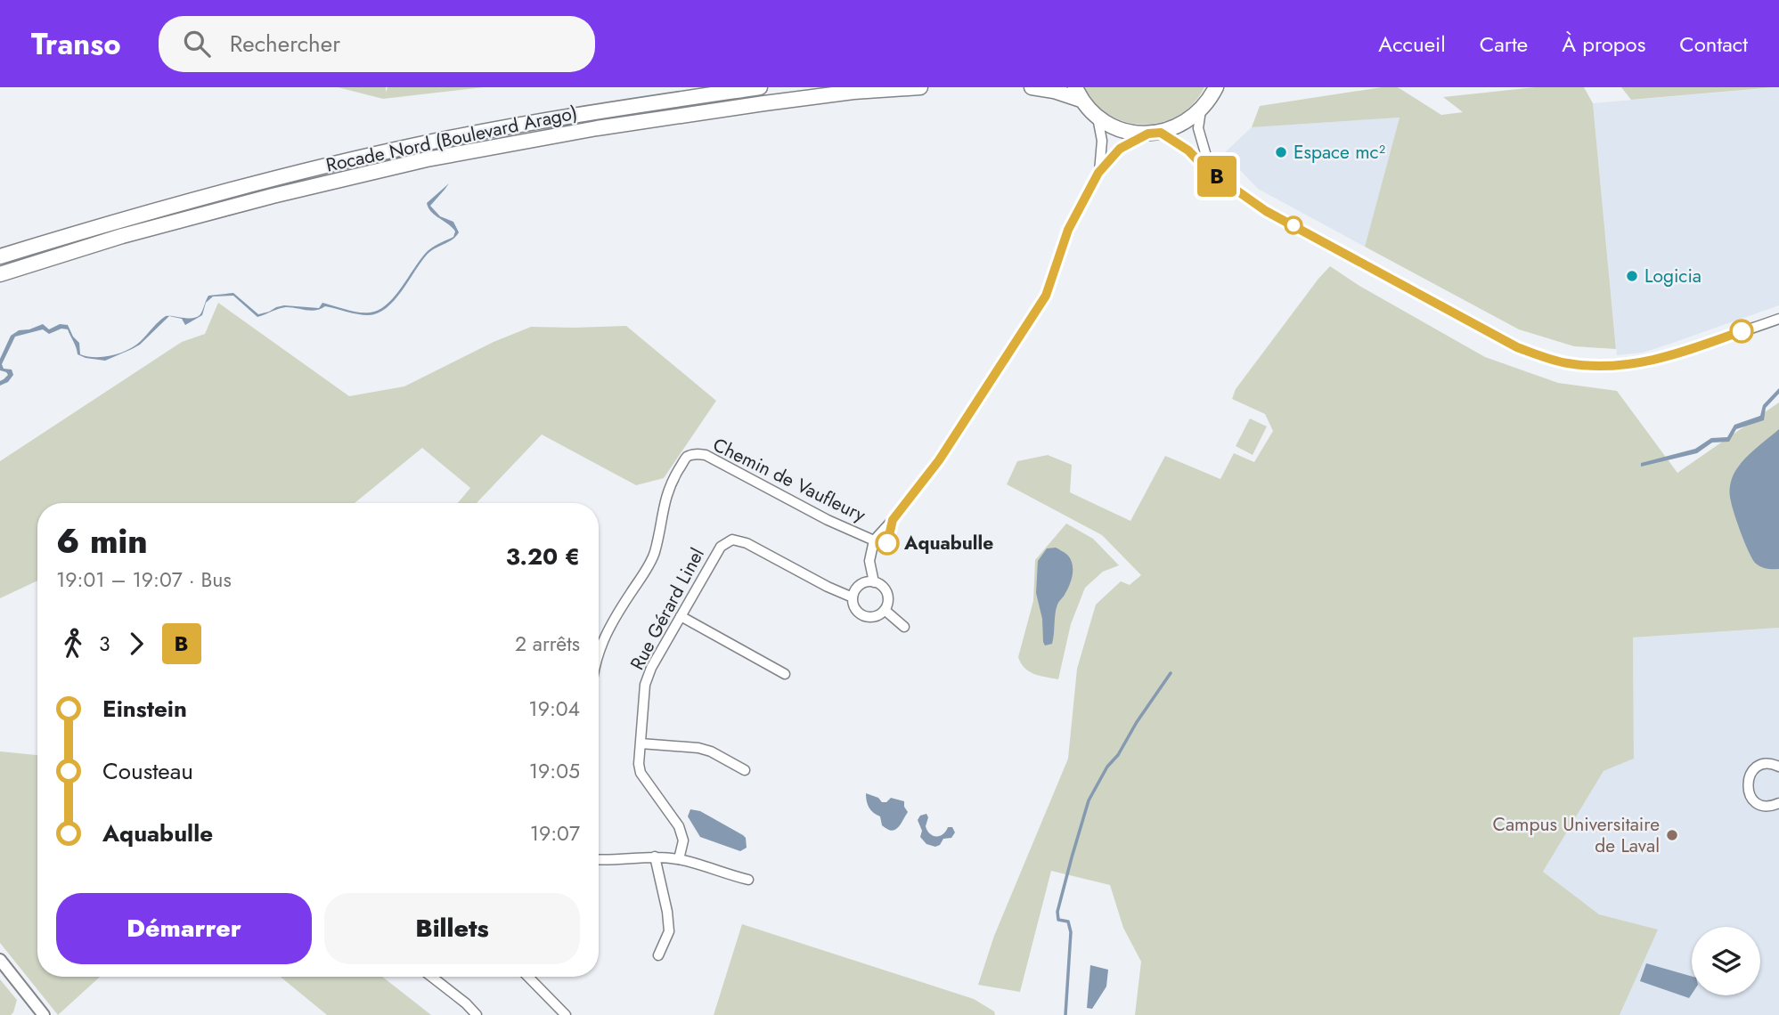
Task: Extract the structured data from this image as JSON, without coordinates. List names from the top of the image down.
{
  "streets": {
    "main road": ["Rocade Nord (Boulevard Arago)"],
    "street": ["Chemin de Vaufleury", "Rue Gérard Linel"]
  },
  "places": [
    "Espace mc²",
    "Logicia",
    "Aquabulle",
    "Campus Universitaire de Laval"
  ],
  "lines": ["bus line B"],
  "page": {
    "header": "Transo",
    "search": "Rechercher",
    "nav": [
      "Accueil",
      "Carte",
      "À propos",
      "Contact"
    ],
    "on_map": "B",
    "heading": ["6 min", "19:01 – 19:07 · Bus", "3.20 €"],
    "legs": ["3", "B", "2 arrêts"],
    "list": [
      {
        "name": "Einstein",
        "value": "19:04"
      },
      {
        "name": "Cousteau",
        "value": "19:05"
      },
      {
        "name": "Aquabulle",
        "value": "19:07"
      }
    ],
    "buttons": ["Démarrer", "Billets"]
  }
}
